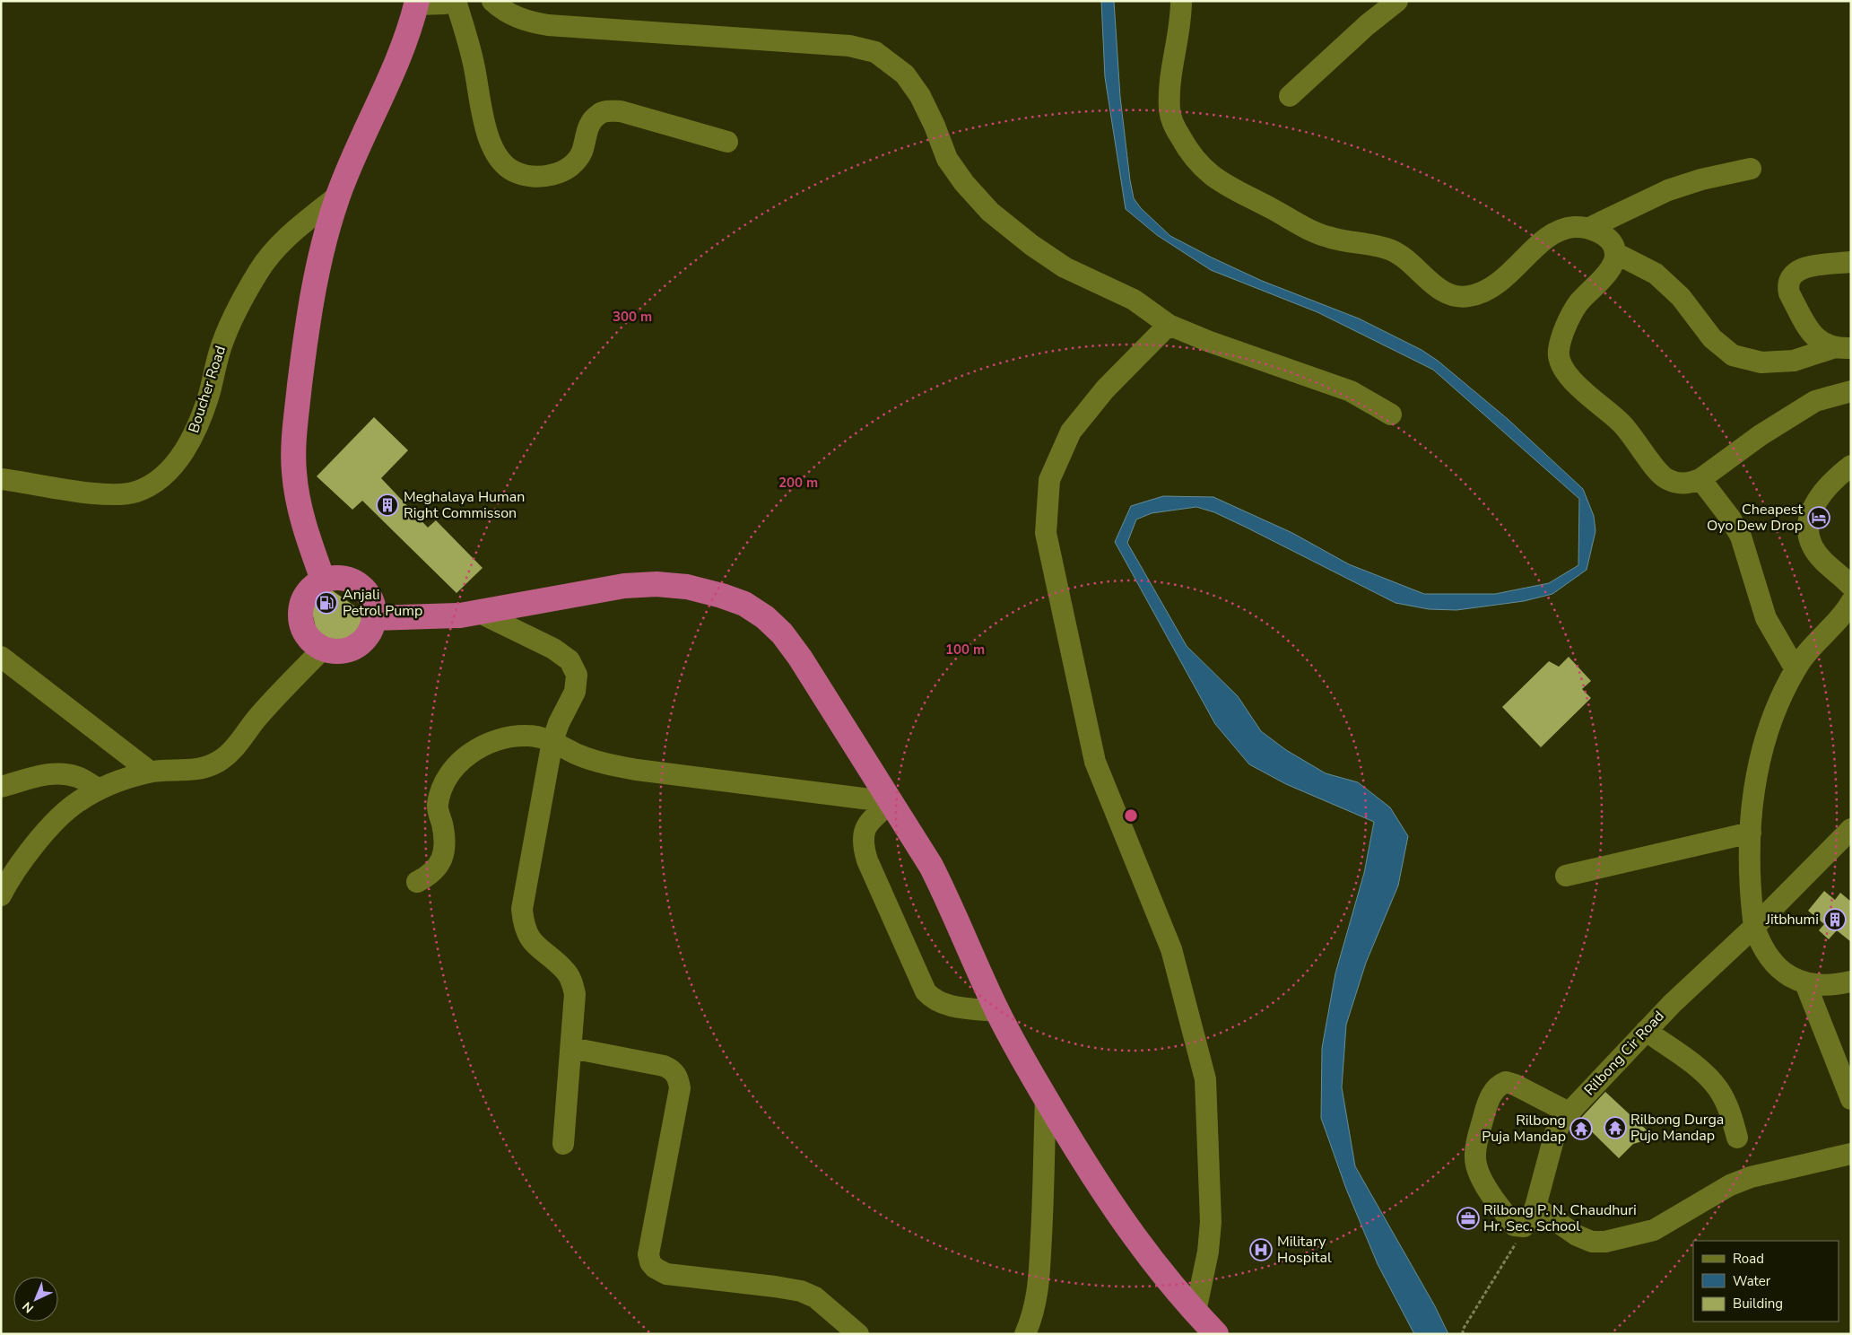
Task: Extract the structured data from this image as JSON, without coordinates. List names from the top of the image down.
{
  "streets": {
    "street": ["Boucher Road", "Rilbong Cir Road"]
  },
  "places": {
    "building": ["Meghalaya Human Right Commisson", "Jitbhumi"],
    "hotel": ["Cheapest Oyo Dew Drop"],
    "fuel station": ["Anjali Petrol Pump"],
    "temple": ["Rilbong Durga Pujo Mandap", "Rilbong Puja Mandap"],
    "office": ["Rilbong P. N. Chaudhuri Hr. Sec. School"],
    "hospital": ["Military Hospital"]
  },
  "legend": ["Road", "Water", "Building"],
  "north": "bottom left",
  "rings": ["300 m", "200 m", "100 m"]
}
